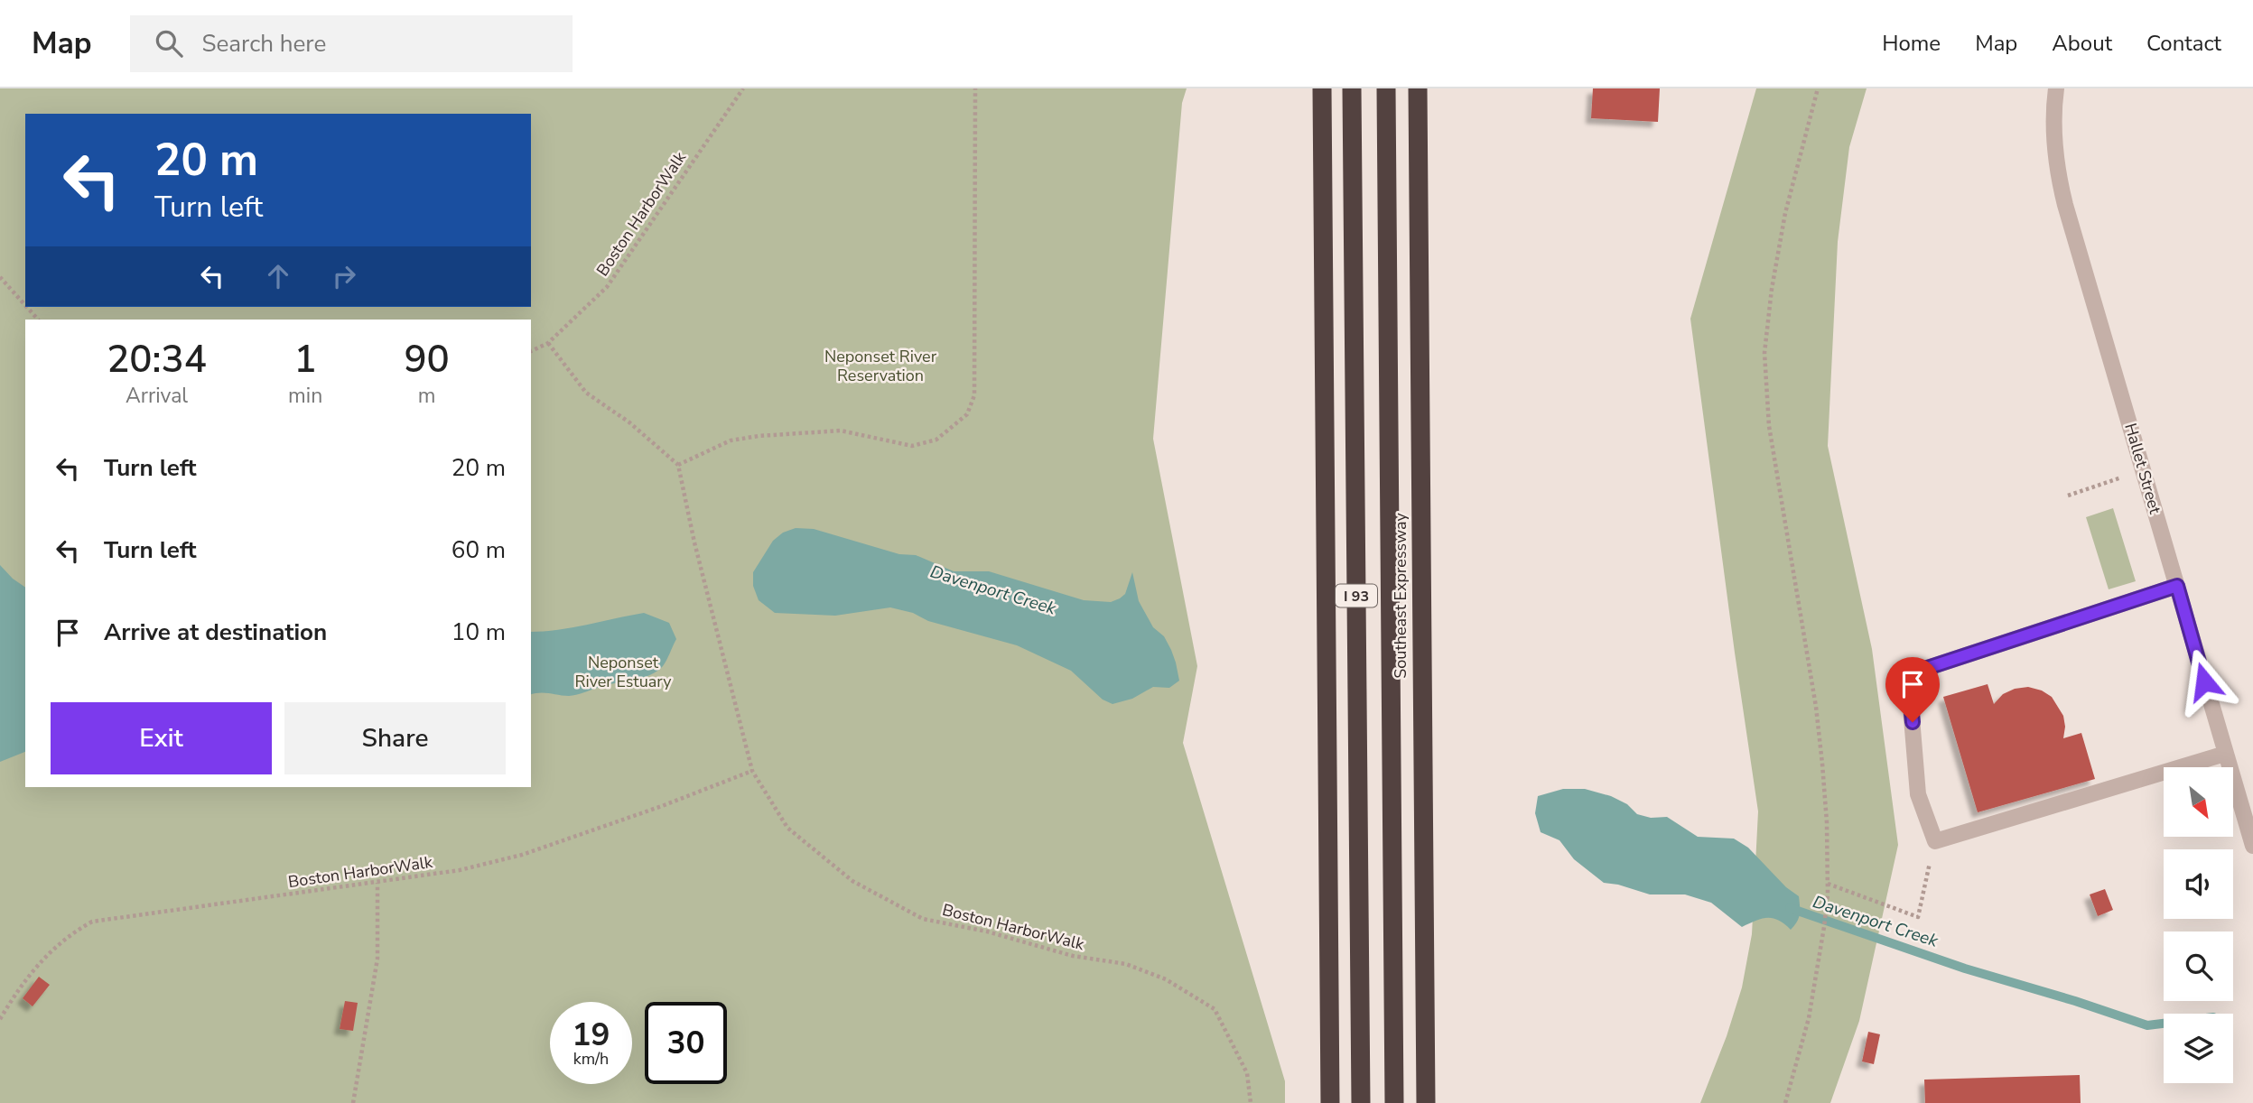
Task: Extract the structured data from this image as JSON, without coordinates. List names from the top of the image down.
{
  "streets": {
    "highway": ["I 93", "Southeast Expressway"],
    "street": ["Hallet Street"],
    "path": ["Boston HarborWalk"]
  },
  "water": ["Davenport Creek"],
  "parks": ["Neponset River Reservation", "Neponset River Estuary"],
  "north": "bottom right",
  "page": {
    "header": "Map",
    "search": "Search here",
    "nav": [
      "Home",
      "Map",
      "About",
      "Contact"
    ],
    "turn": ["20 m", "Turn left"],
    "eta": [
      "20:34",
      "Arrival",
      "1",
      "min",
      "90",
      "m"
    ],
    "list": [
      {
        "name": "Turn left",
        "value": "20 m"
      },
      {
        "name": "Turn left",
        "value": "60 m"
      },
      {
        "name": "Arrive at destination",
        "value": "10 m"
      }
    ],
    "buttons": ["Exit", "Share"],
    "speed": "19 km/h",
    "limit": "30"
  }
}
